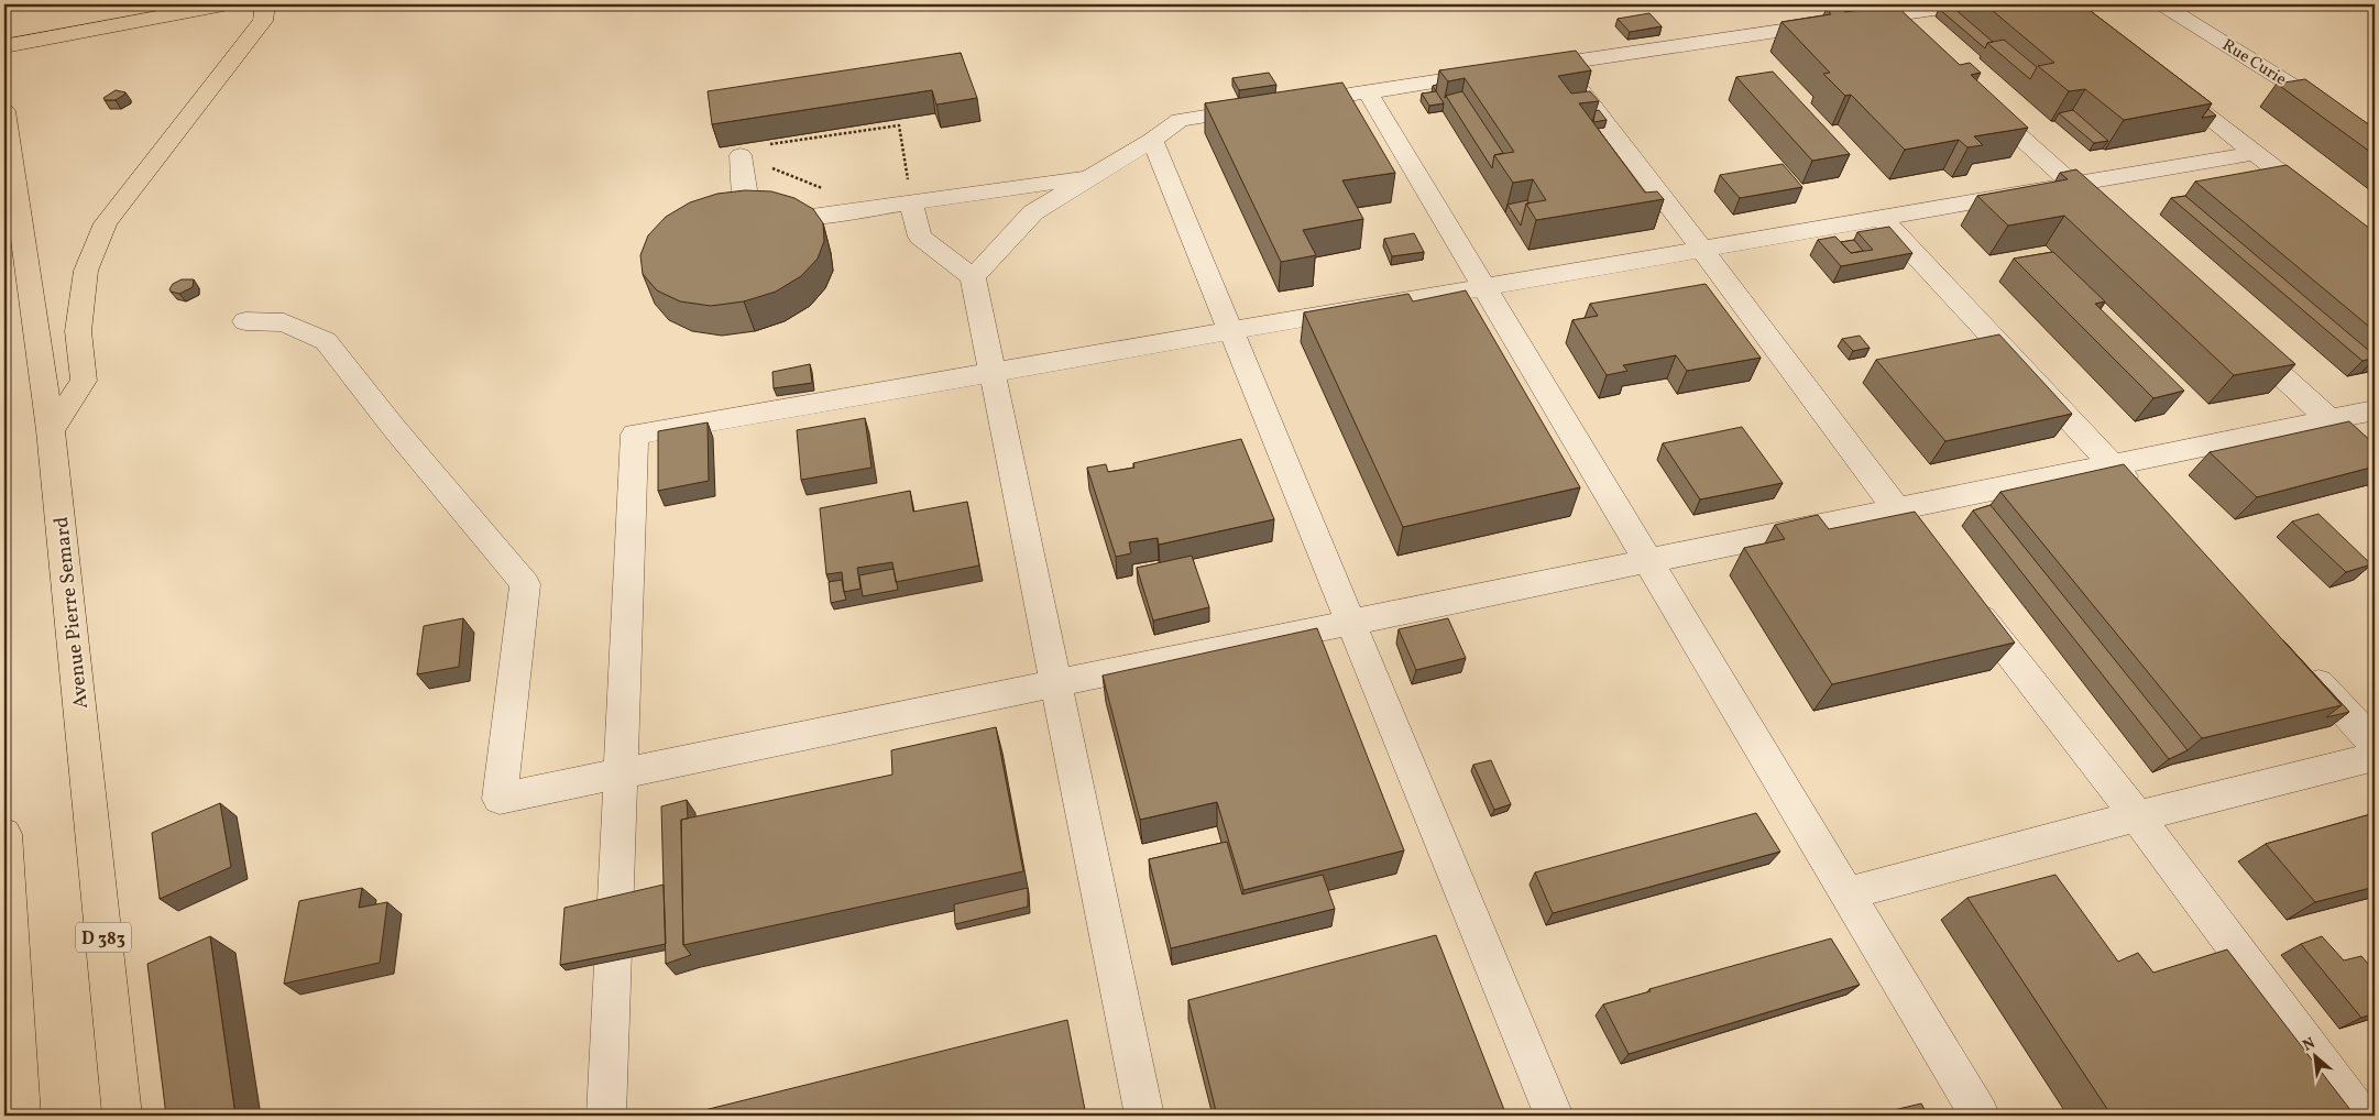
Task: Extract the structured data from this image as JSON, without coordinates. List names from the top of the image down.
{
  "streets": {
    "main road": ["Avenue Pierre Semard", "D 383"],
    "street": ["Rue Curie"]
  },
  "north": "top left"
}
